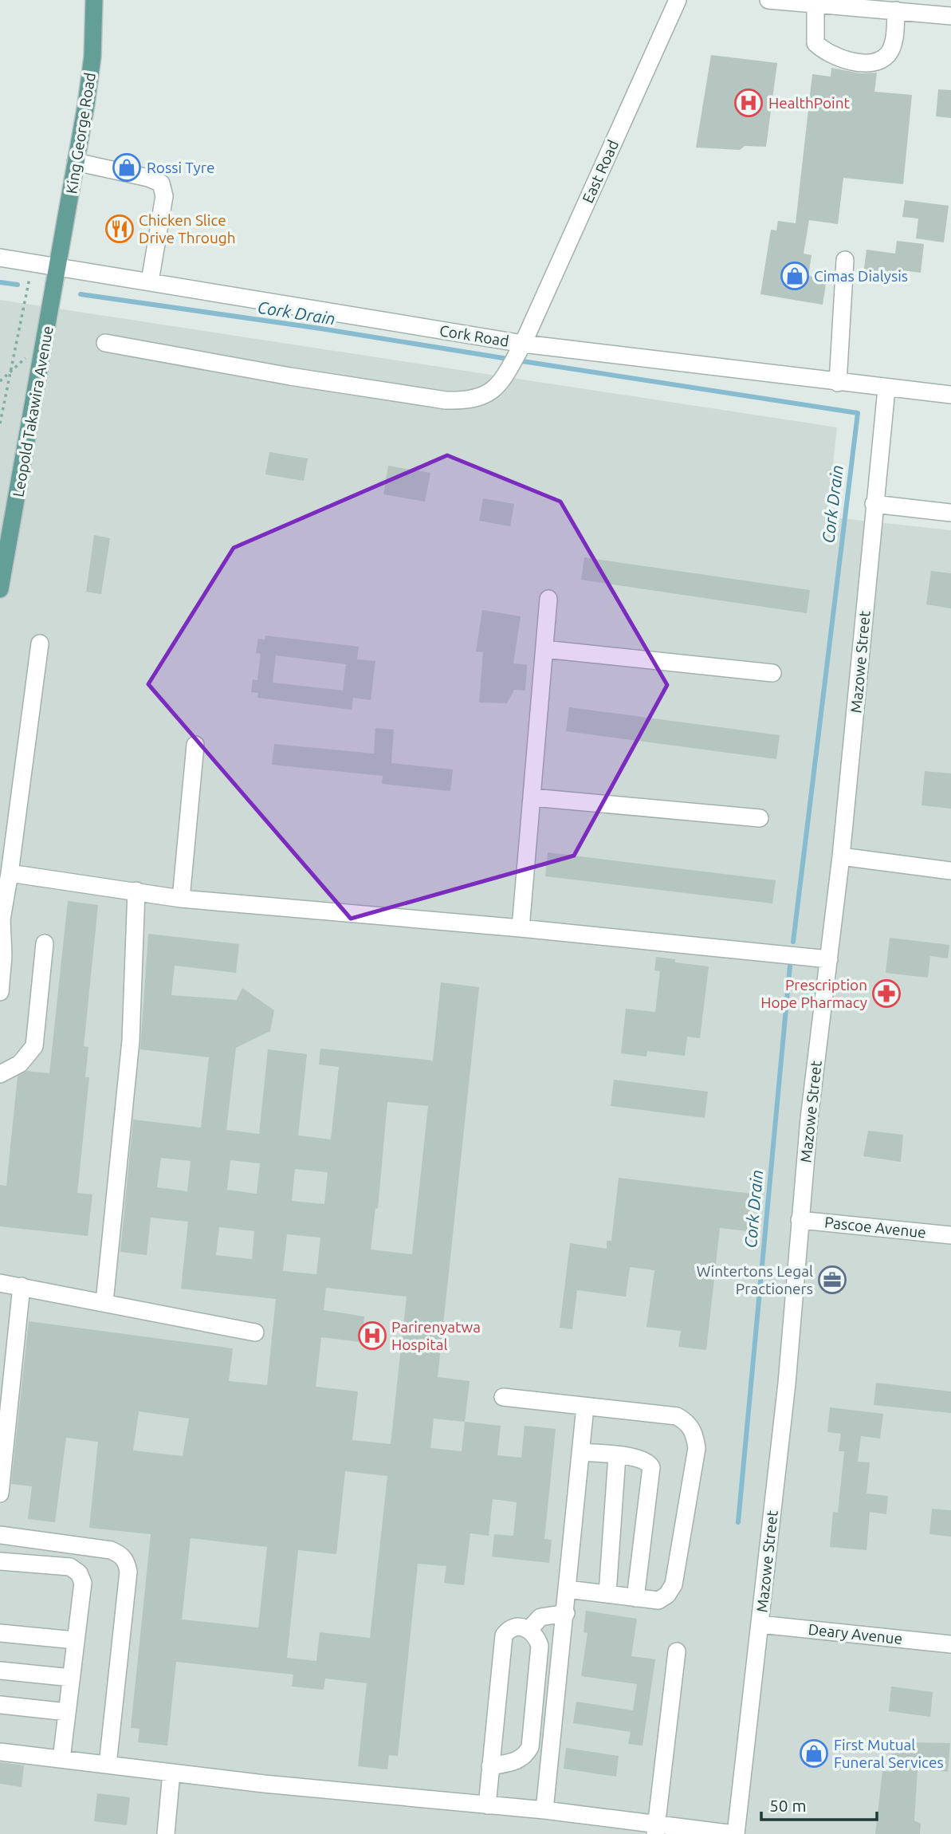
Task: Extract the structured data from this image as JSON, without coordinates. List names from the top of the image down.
{
  "streets": {
    "main road": ["King George Road", "Leopold Takawira Avenue"],
    "street": [
      "East Road",
      "Cork Road",
      "Mazowe Street",
      "Pascoe Avenue",
      "Deary Avenue"
    ]
  },
  "crossings": [
    ["King George Road", "Cork Road"],
    ["King George Road", "Leopold Takawira Avenue"],
    ["East Road", "Cork Road"],
    ["Cork Road", "Leopold Takawira Avenue"],
    ["Cork Road", "Mazowe Street"],
    ["Mazowe Street", "Pascoe Avenue"],
    ["Mazowe Street", "Deary Avenue"]
  ],
  "water": ["Cork Drain"],
  "places": {
    "hospital": ["HealthPoint", "Parirenyatwa Hospital"],
    "shop": ["Rossi Tyre", "Cimas Dialysis", "First Mutual Funeral Services"],
    "restaurant": ["Chicken Slice Drive Through"],
    "pharmacy": ["Prescription Hope Pharmacy"],
    "office": ["Wintertons Legal Practioners"]
  },
  "scale_bar": "50 m"
}
